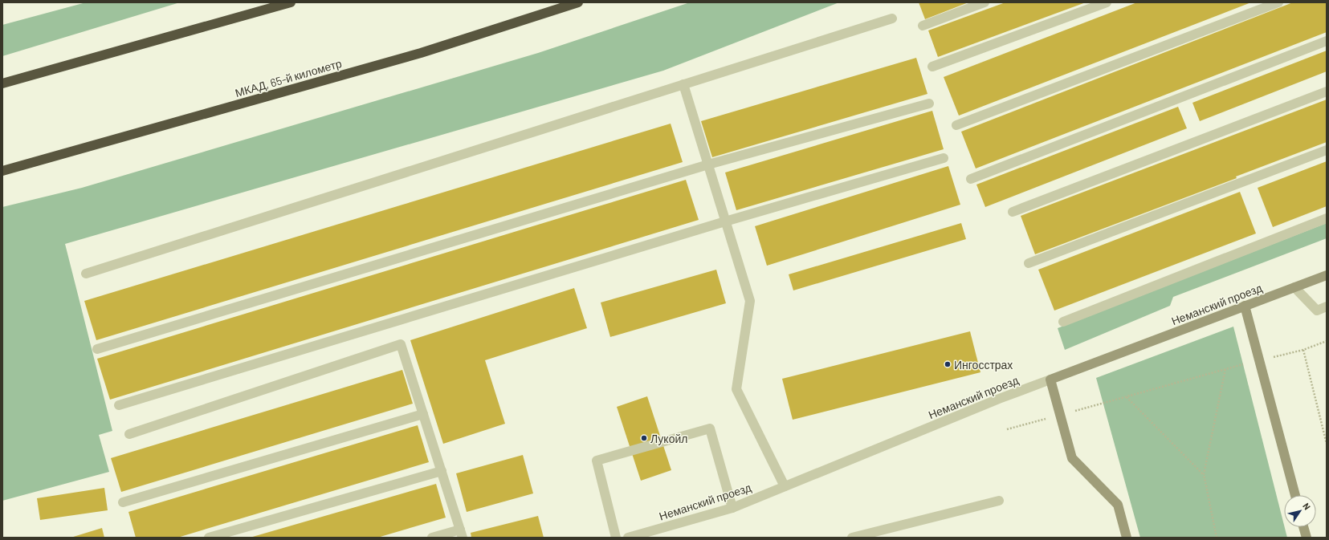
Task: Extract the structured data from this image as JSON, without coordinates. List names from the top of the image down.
{
  "streets": {
    "highway": ["МКАД, 65-й километр"],
    "street": ["Неманский проезд"]
  },
  "places": ["Ингосстрах", "Лукойл"],
  "north": "top right"
}
